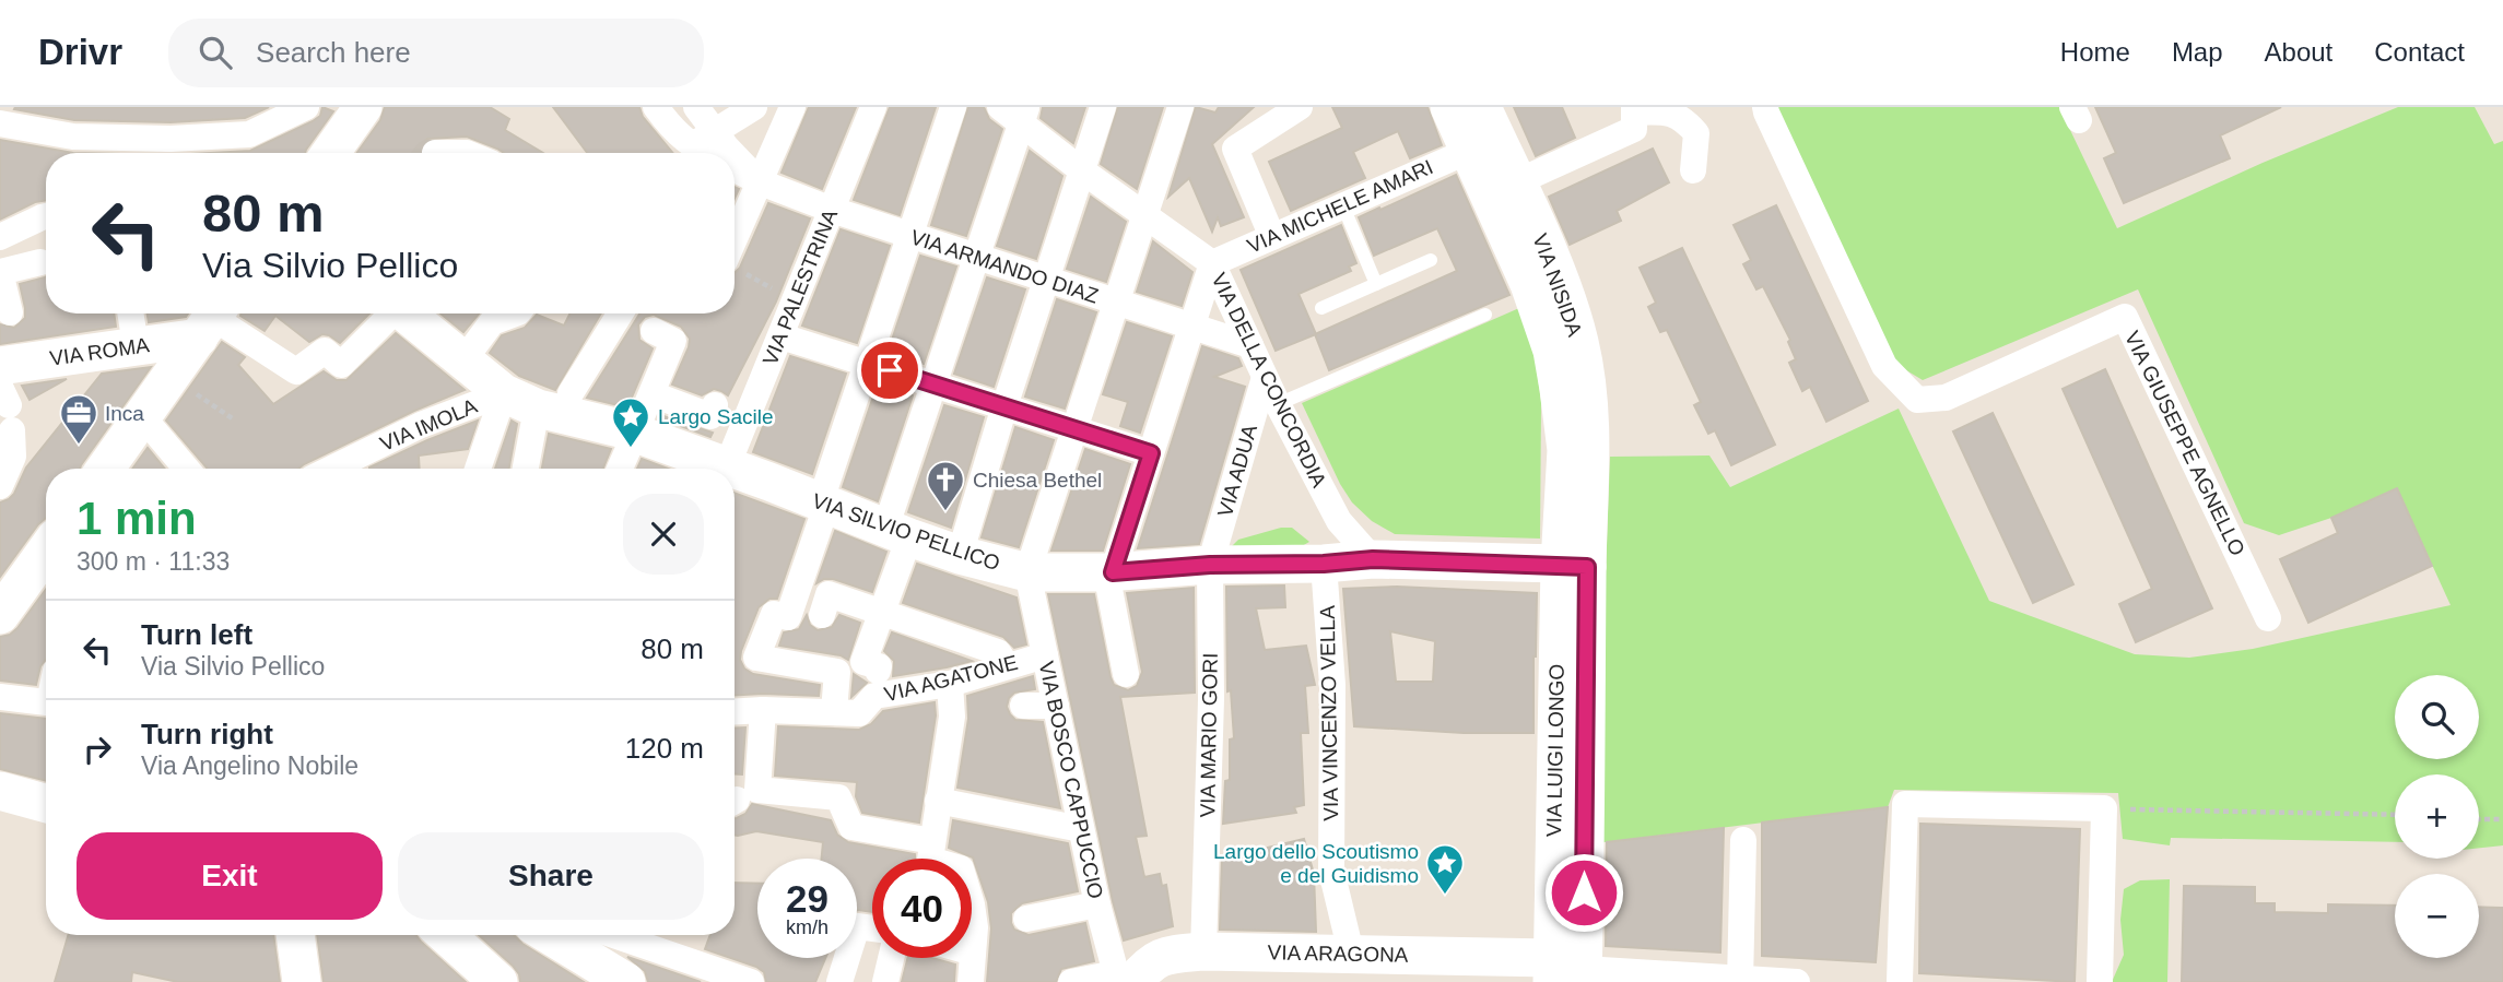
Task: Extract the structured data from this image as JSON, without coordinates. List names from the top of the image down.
{
  "streets": {
    "street": [
      "VIA MICHELE AMARI",
      "VIA ARMANDO DIAZ",
      "VIA NISIDA",
      "VIA PALESTRINA",
      "VIA ROMA",
      "VIA DELLA CONCORDIA",
      "VIA IMOLA",
      "VIA GIUSEPPE AGNELLO",
      "VIA ADUA",
      "VIA SILVIO PELLICO",
      "VIA AGATONE",
      "VIA VINCENZO VELLA",
      "VIA MARIO GORI",
      "VIA LUIGI LONGO",
      "VIA BOSCO CAPPUCCIO",
      "VIA ARAGONA"
    ]
  },
  "crossings": [
    ["VIA MICHELE AMARI", "VIA NISIDA"],
    ["VIA MICHELE AMARI", "VIA DELLA CONCORDIA"],
    ["VIA ARMANDO DIAZ", "VIA PALESTRINA"],
    ["VIA ARMANDO DIAZ", "VIA DELLA CONCORDIA"],
    ["VIA NISIDA", "VIA SILVIO PELLICO"],
    ["VIA NISIDA", "VIA LUIGI LONGO"],
    ["VIA PALESTRINA", "VIA SILVIO PELLICO"],
    ["VIA DELLA CONCORDIA", "VIA ADUA"],
    ["VIA DELLA CONCORDIA", "VIA SILVIO PELLICO"],
    ["VIA IMOLA", "VIA SILVIO PELLICO"],
    ["VIA ADUA", "VIA SILVIO PELLICO"],
    ["VIA ADUA", "VIA MARIO GORI"],
    ["VIA SILVIO PELLICO", "VIA VINCENZO VELLA"],
    ["VIA SILVIO PELLICO", "VIA MARIO GORI"],
    ["VIA SILVIO PELLICO", "VIA LUIGI LONGO"],
    ["VIA SILVIO PELLICO", "VIA BOSCO CAPPUCCIO"],
    ["VIA AGATONE", "VIA BOSCO CAPPUCCIO"],
    ["VIA VINCENZO VELLA", "VIA ARAGONA"],
    ["VIA MARIO GORI", "VIA ARAGONA"],
    ["VIA LUIGI LONGO", "VIA ARAGONA"],
    ["VIA BOSCO CAPPUCCIO", "VIA ARAGONA"]
  ],
  "places": {
    "office": ["Inca"],
    "place": ["Largo Sacile", "Largo dello Scoutismo e del Guidismo"],
    "church": ["Chiesa Bethel"]
  },
  "page": {
    "header": "Drivr",
    "search": "Search here",
    "nav": [
      "Home",
      "Map",
      "About",
      "Contact"
    ],
    "turn": ["80 m", "Via Silvio Pellico"],
    "heading": ["1 min", "300 m · 11:33"],
    "list": [
      {
        "name": "Turn left",
        "note": "Via Silvio Pellico",
        "value": "80 m"
      },
      {
        "name": "Turn right",
        "note": "Via Angelino Nobile",
        "value": "120 m"
      }
    ],
    "map_buttons": ["+", "−"],
    "buttons": ["Exit", "Share"],
    "speed": "29 km/h",
    "limit": "40"
  }
}
